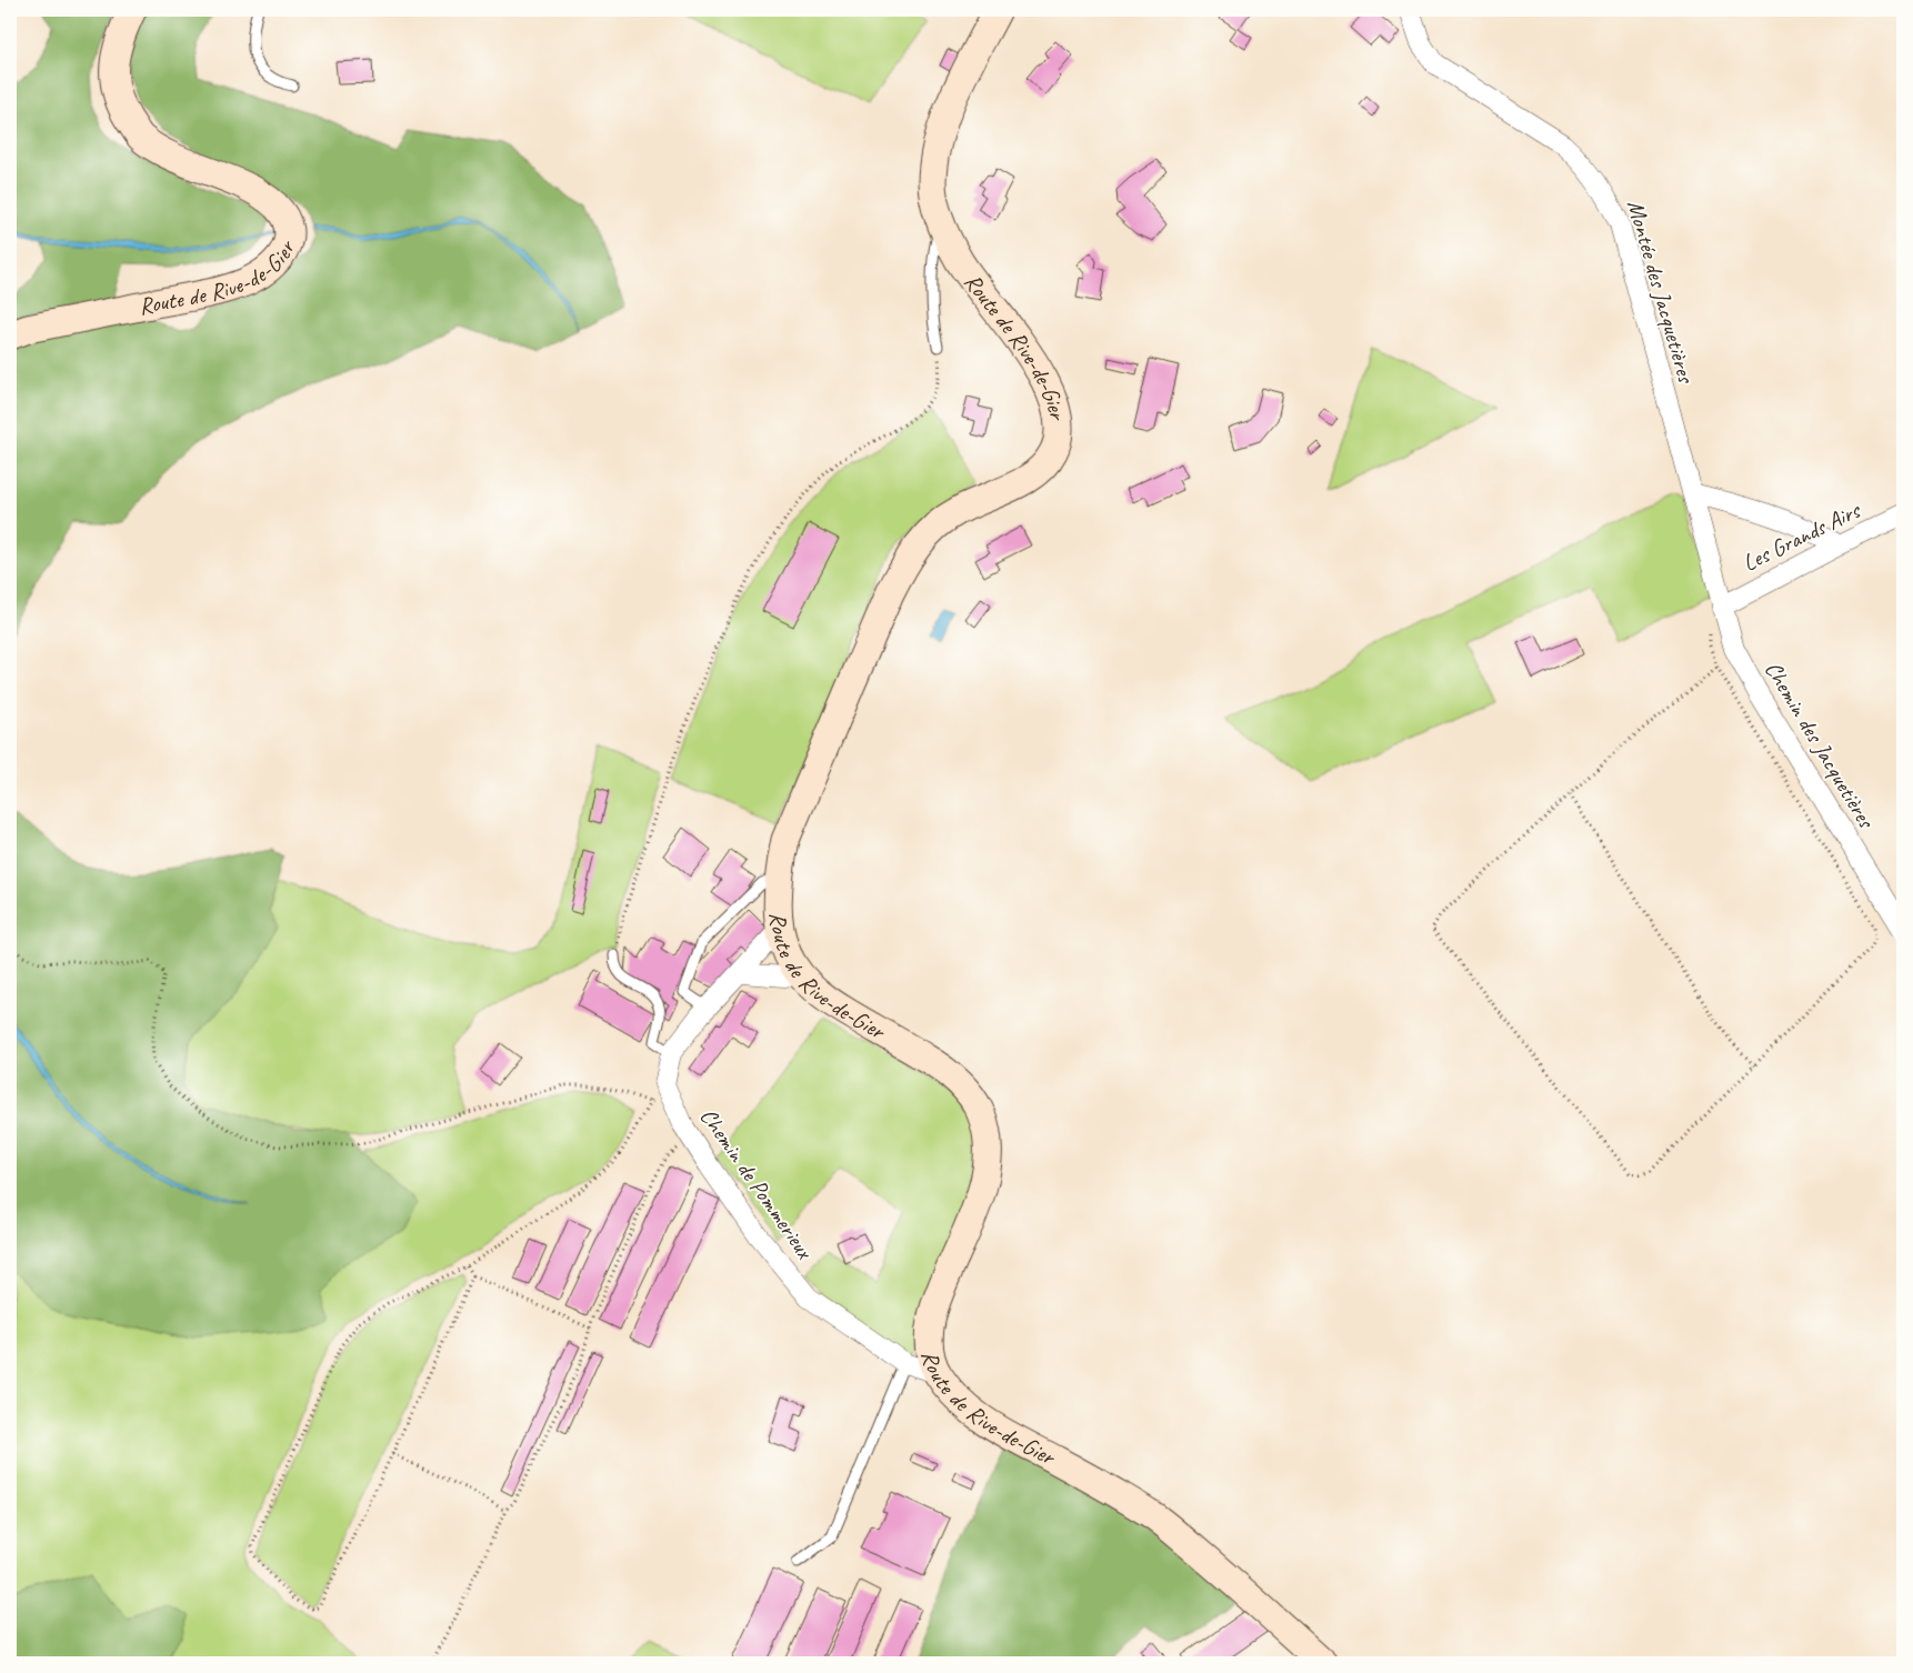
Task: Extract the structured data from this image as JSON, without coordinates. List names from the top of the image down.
{
  "streets": {
    "main road": ["Route de Rive-de-Gier"],
    "street": [
      "Montée des Jacquetières",
      "Les Grands Airs",
      "Chemin des Jacquetières",
      "Chemin de Pommerieux"
    ]
  },
  "crossings": [
    ["Route de Rive-de-Gier", "Chemin de Pommerieux"],
    ["Montée des Jacquetières", "Les Grands Airs"],
    ["Montée des Jacquetières", "Chemin des Jacquetières"],
    ["Les Grands Airs", "Chemin des Jacquetières"]
  ]
}
